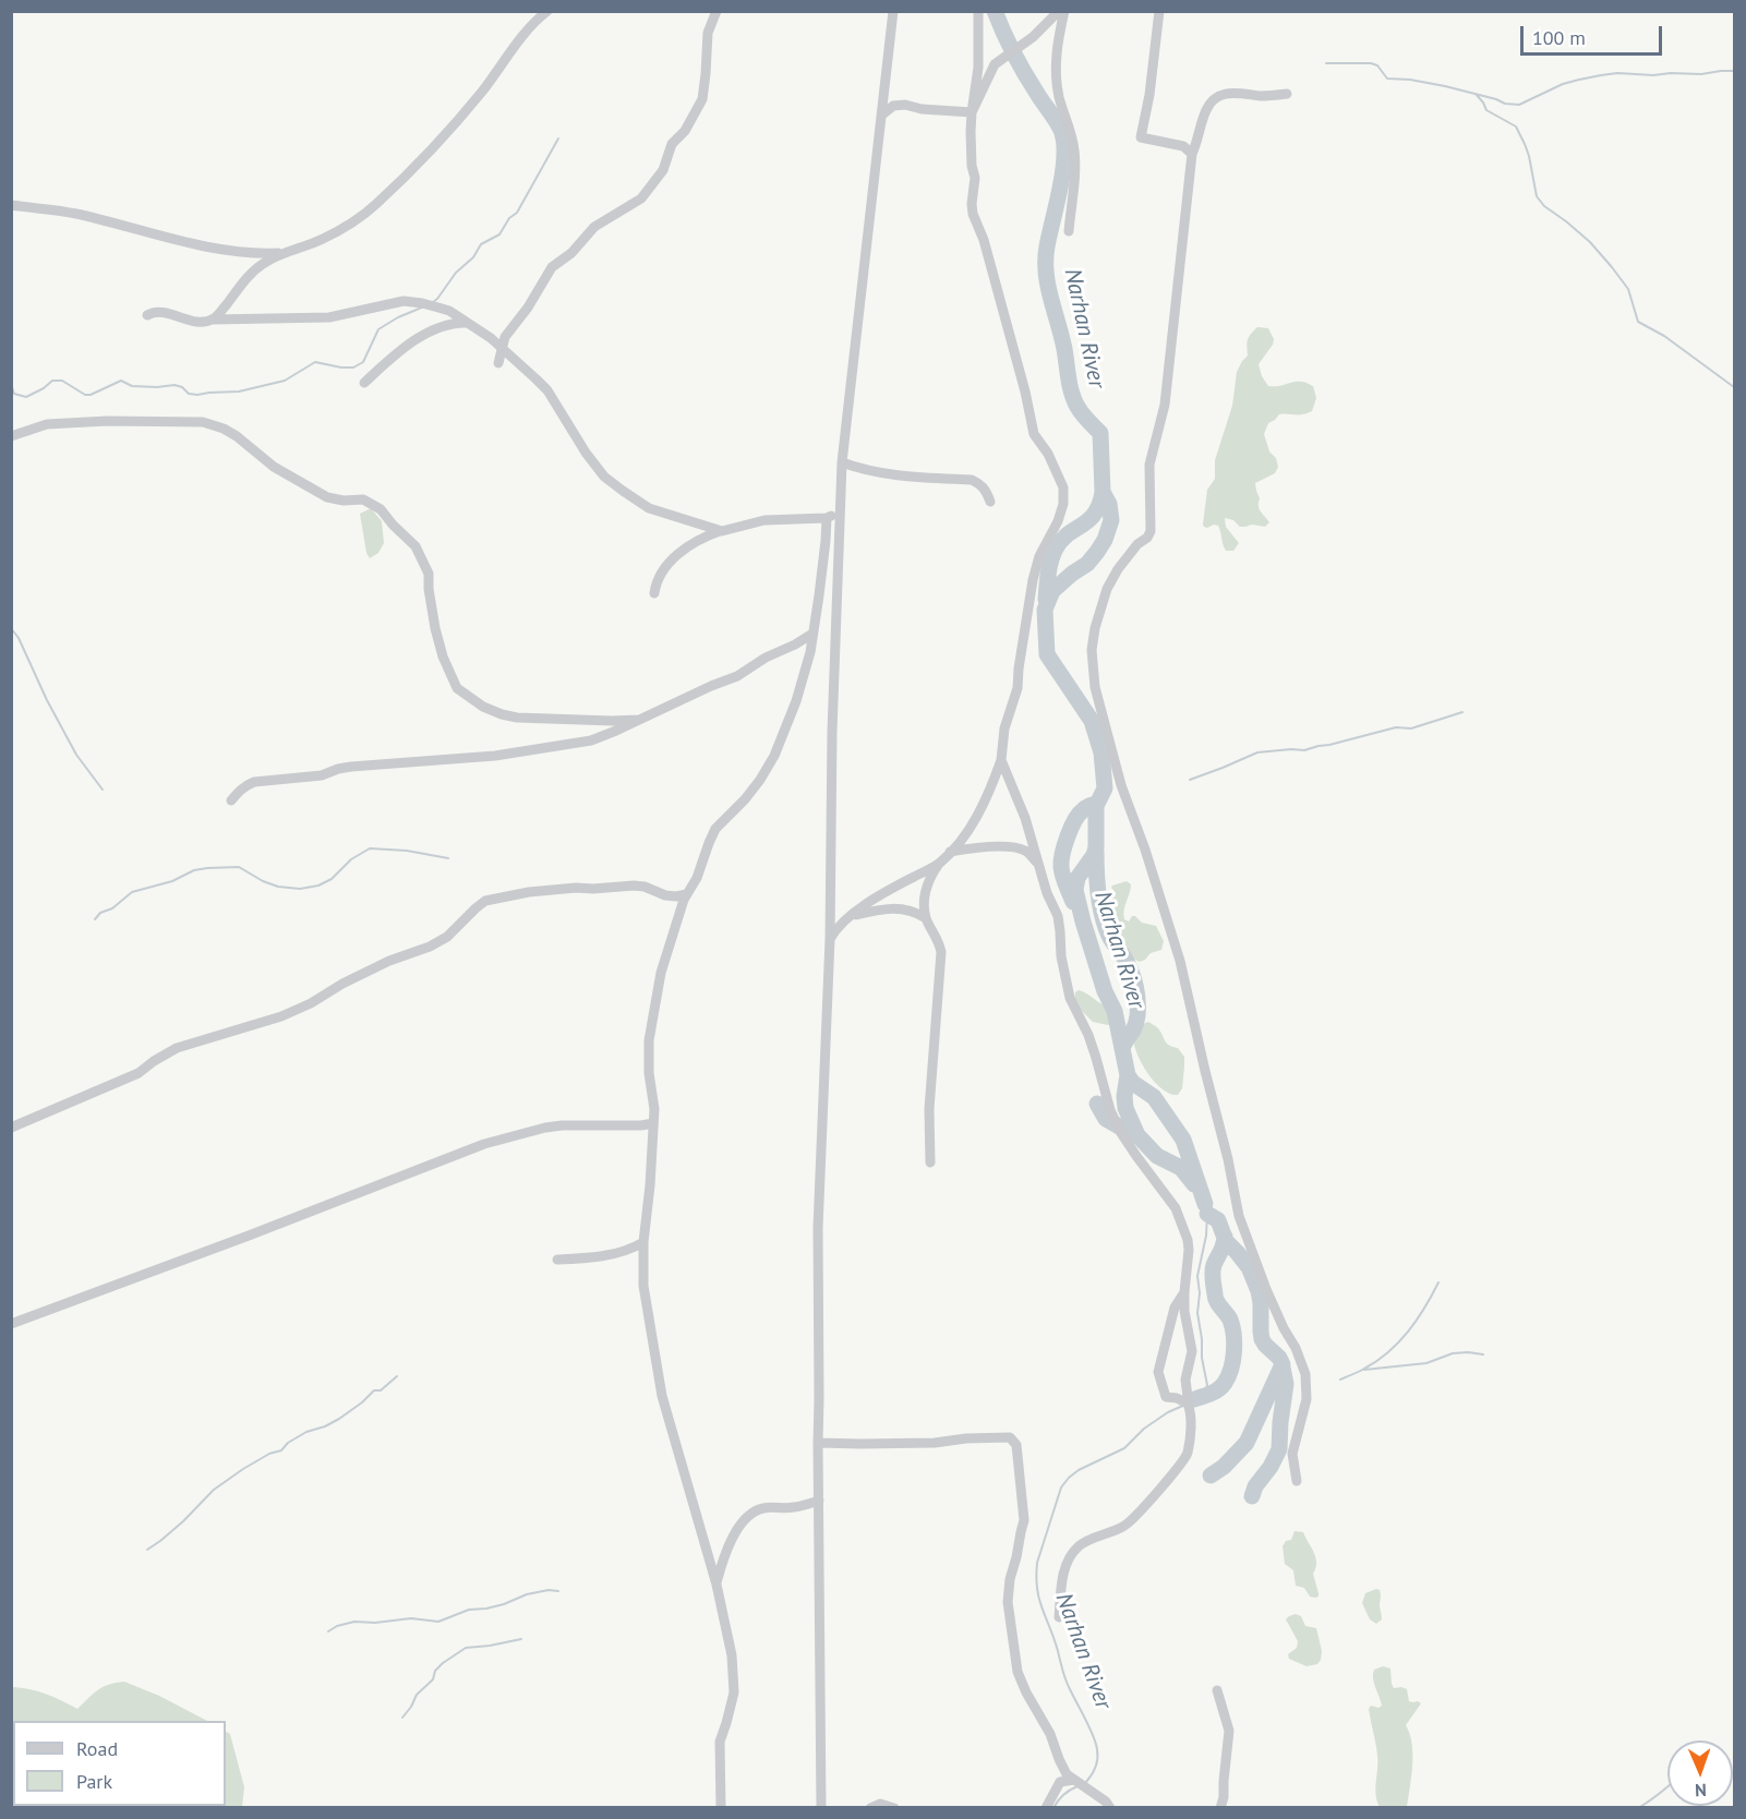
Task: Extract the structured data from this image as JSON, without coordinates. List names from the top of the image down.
{
  "water": ["Narhan River"],
  "legend": ["Road", "Park"],
  "scale_bar": "100 m",
  "north": "bottom"
}
